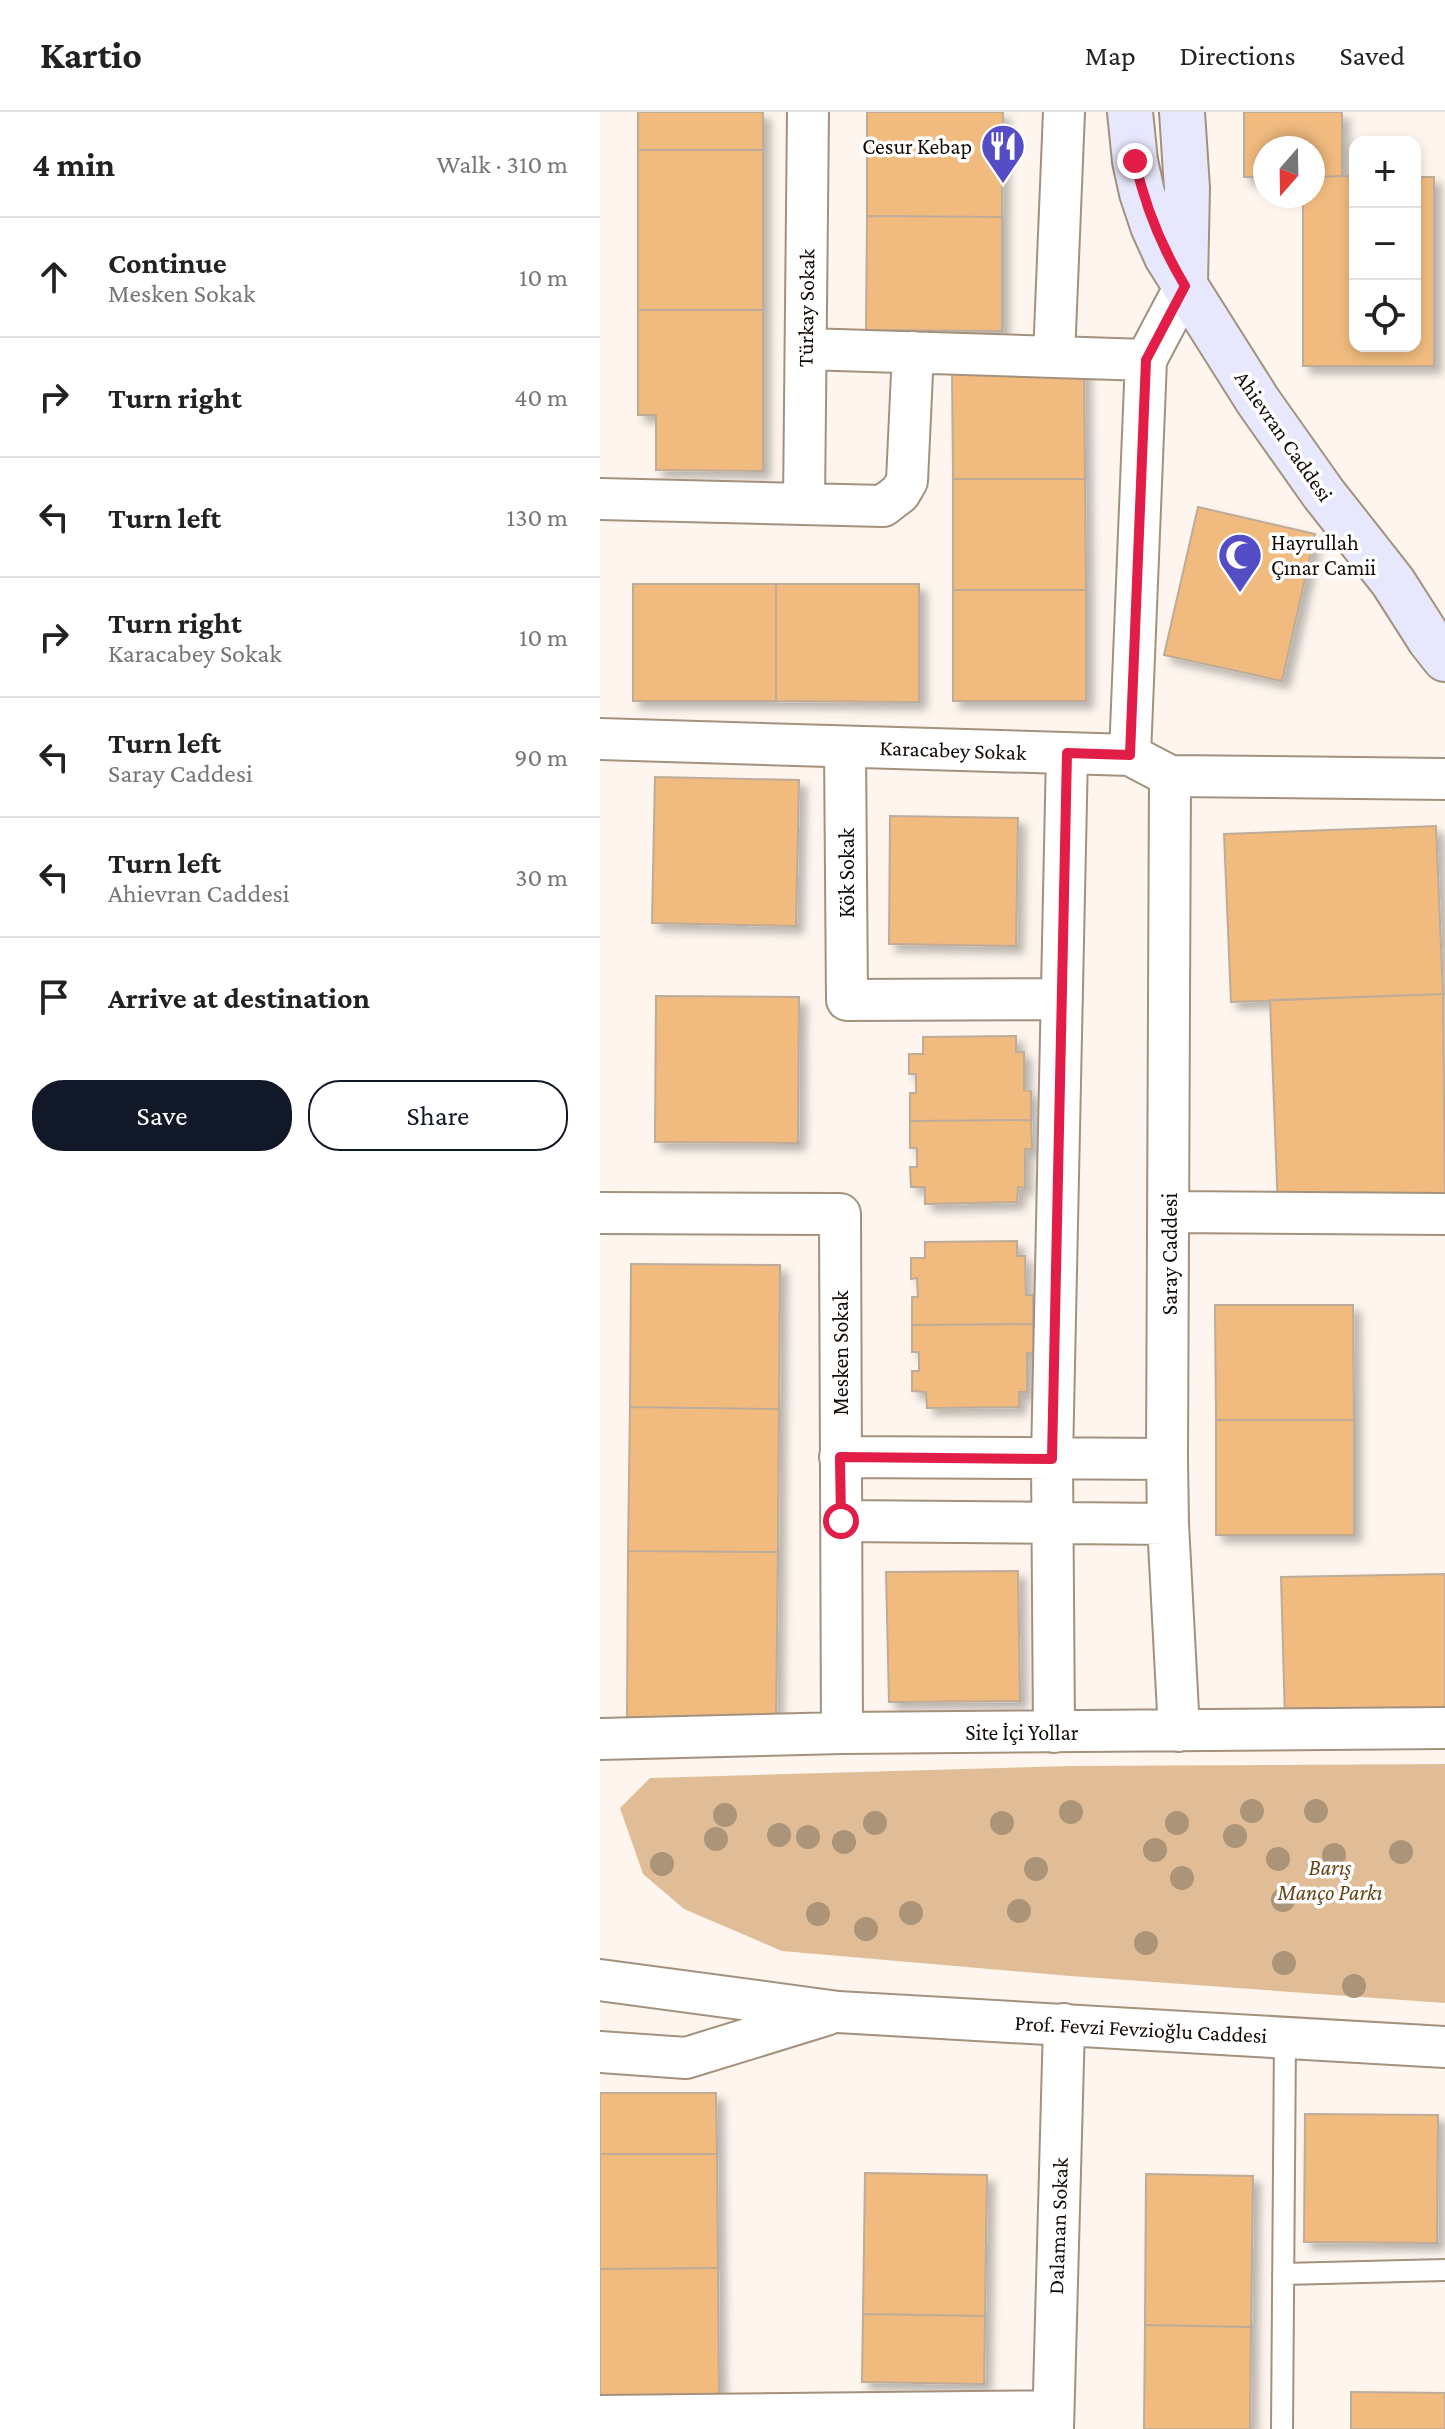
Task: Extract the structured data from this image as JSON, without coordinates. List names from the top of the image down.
{
  "streets": {
    "street": [
      "Türkay Sokak",
      "Ahievran Caddesi",
      "Karacabey Sokak",
      "Kök Sokak",
      "Saray Caddesi",
      "Mesken Sokak",
      "Site İçi Yollar",
      "Prof. Fevzi Fevzioğlu Caddesi",
      "Dalaman Sokak"
    ]
  },
  "crossings": [
    ["Karacabey Sokak", "Kök Sokak"],
    ["Karacabey Sokak", "Saray Caddesi"],
    ["Saray Caddesi", "Site İçi Yollar"],
    ["Mesken Sokak", "Site İçi Yollar"],
    ["Prof. Fevzi Fevzioğlu Caddesi", "Dalaman Sokak"]
  ],
  "parks": ["Barış Manço Parkı"],
  "places": {
    "restaurant": ["Cesur Kebap"],
    "mosque": ["Hayrullah Çınar Camii"]
  },
  "north": "bottom",
  "page": {
    "header": "Kartio",
    "nav": ["Map", "Directions", "Saved"],
    "heading": ["4 min", "Walk · 310 m"],
    "map_buttons": ["+", "−"],
    "list": [
      ["Continue", "Mesken Sokak", "10 m"],
      ["Turn right", "40 m"],
      ["Turn left", "130 m"],
      ["Turn right", "Karacabey Sokak", "10 m"],
      ["Turn left", "Saray Caddesi", "90 m"],
      ["Turn left", "Ahievran Caddesi", "30 m"],
      "Arrive at destination"
    ],
    "buttons": ["Save", "Share"]
  }
}
